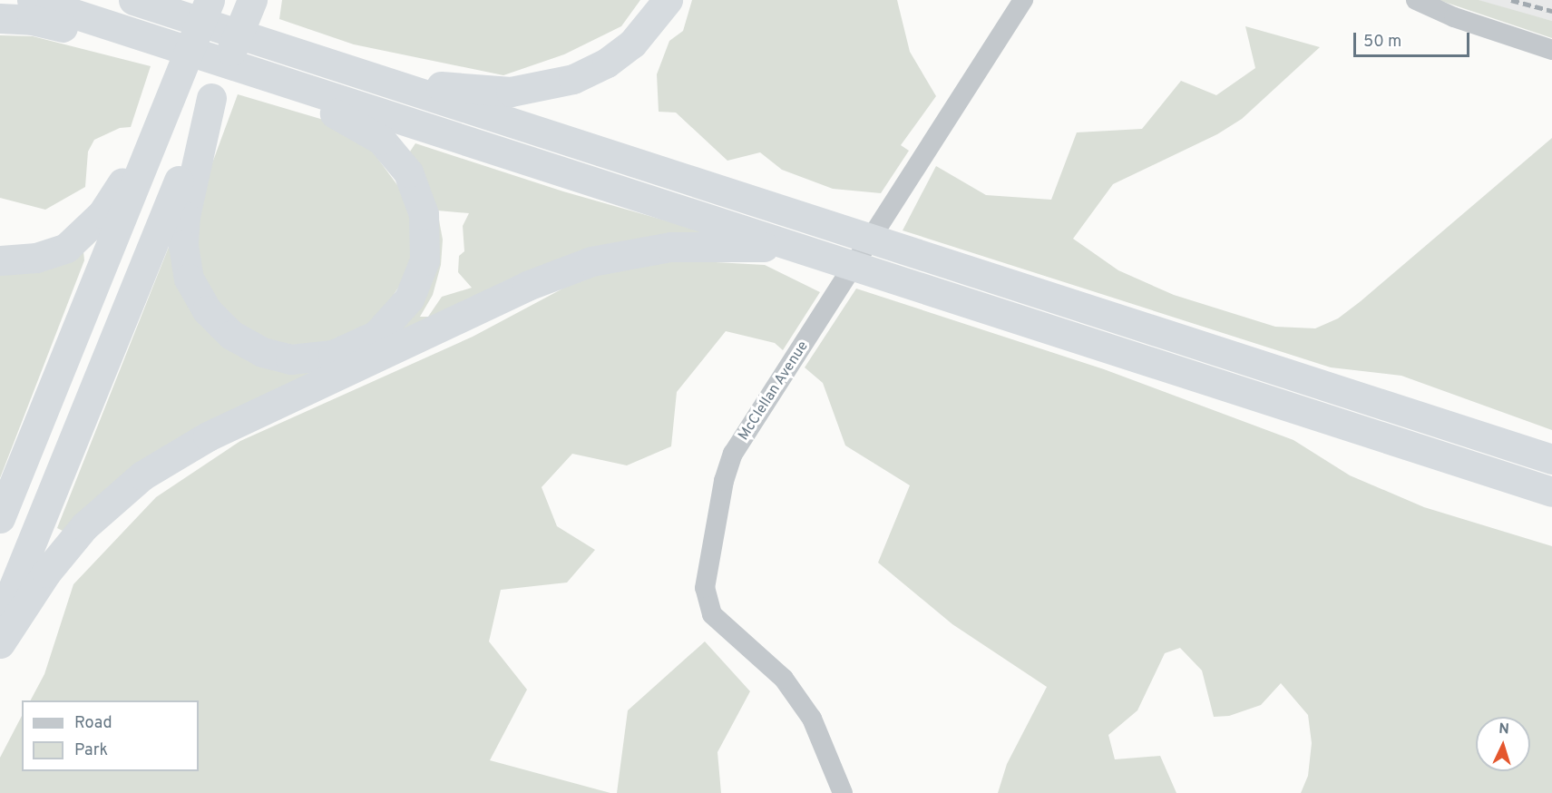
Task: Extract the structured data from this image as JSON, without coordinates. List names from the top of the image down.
{
  "streets": {
    "street": ["McClellan Avenue"]
  },
  "legend": ["Road", "Park"],
  "scale_bar": "50 m",
  "north": "top"
}
